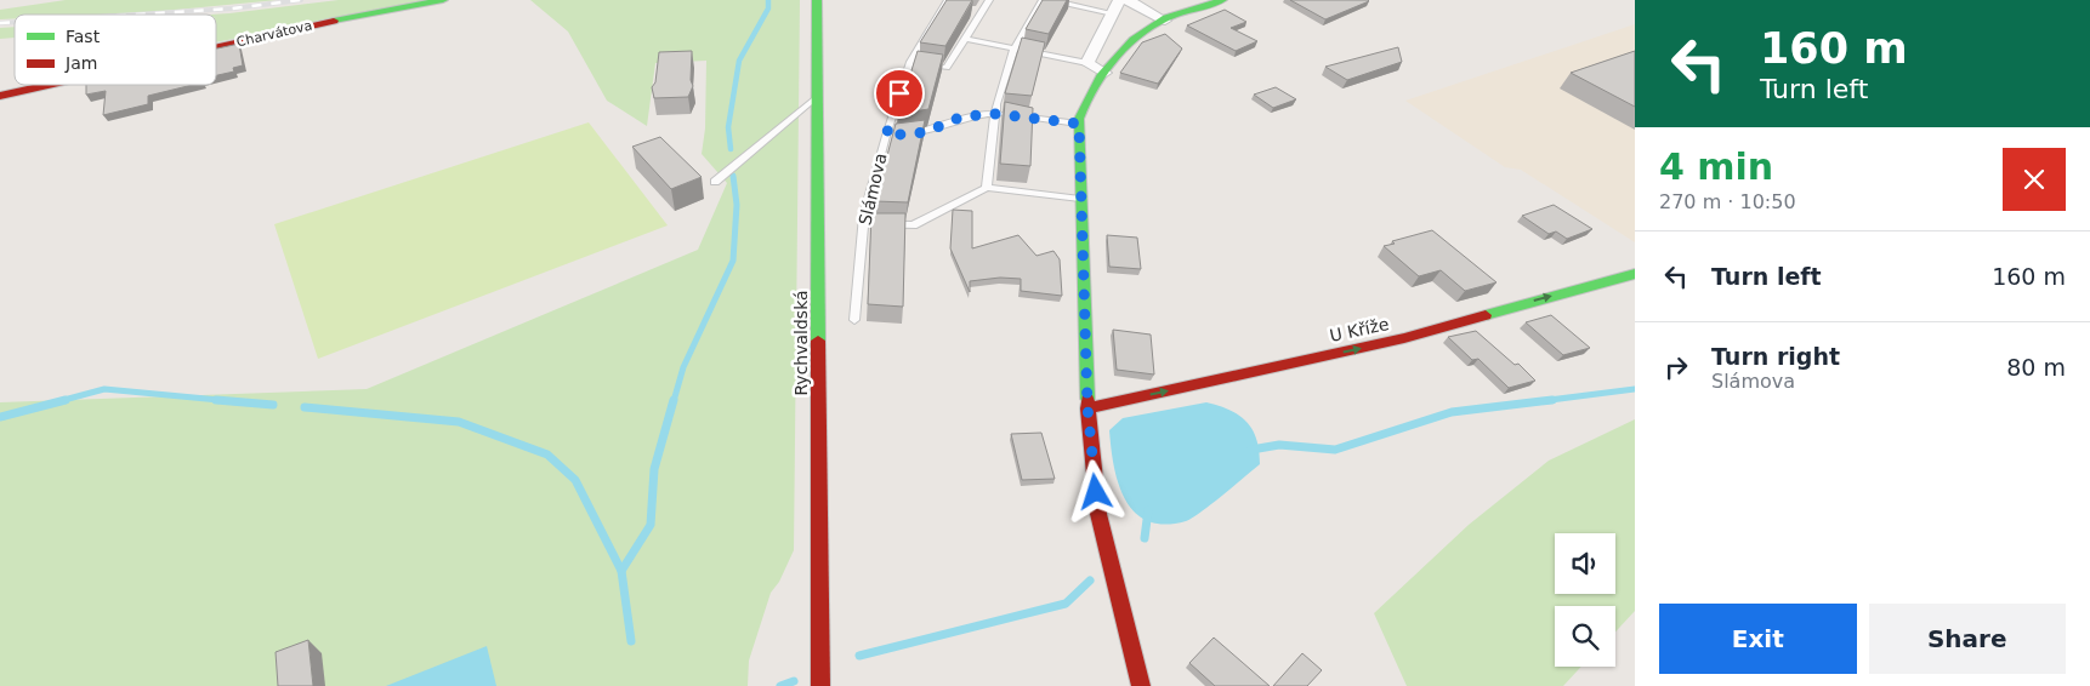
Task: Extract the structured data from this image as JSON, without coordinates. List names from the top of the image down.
{
  "streets": {
    "street": ["Charvátova", "U Kříže", "Rychvaldská"],
    "lane": ["Slámova"]
  },
  "one_way": ["U Kříže"],
  "legend": ["Fast", "Jam"],
  "page": {
    "turn": ["160 m", "Turn left"],
    "heading": ["4 min", "270 m · 10:50"],
    "list": [
      {
        "name": "Turn left",
        "value": "160 m"
      },
      {
        "name": "Turn right",
        "note": "Slámova",
        "value": "80 m"
      }
    ],
    "buttons": ["Exit", "Share"]
  }
}
